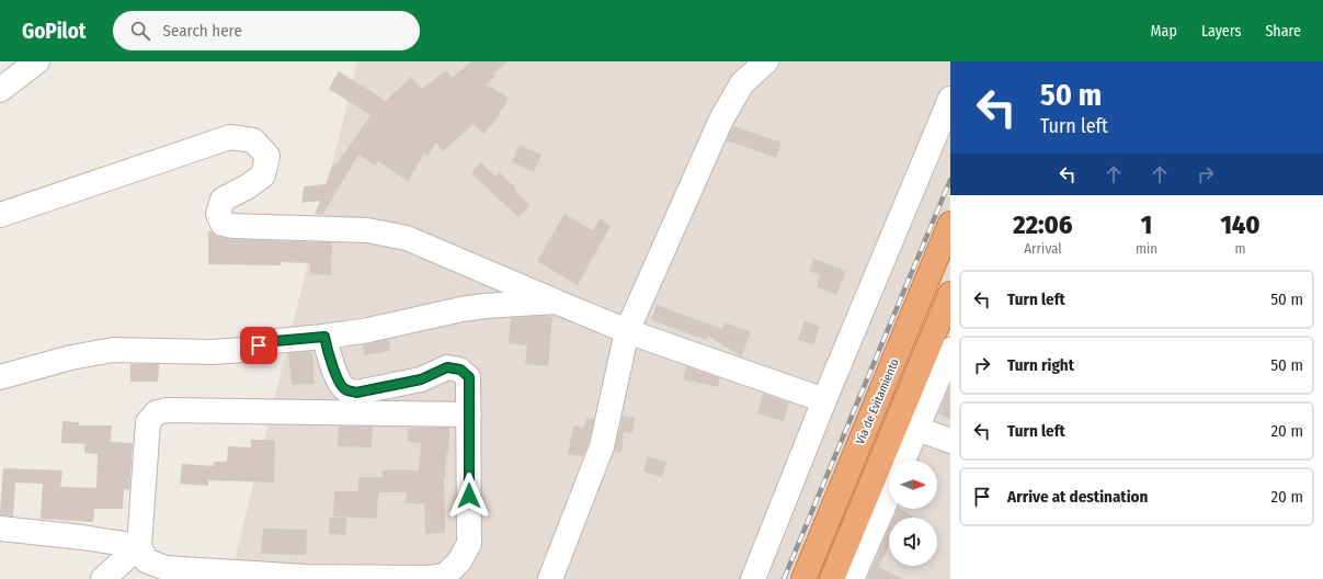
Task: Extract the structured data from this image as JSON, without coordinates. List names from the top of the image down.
{
  "streets": {
    "highway": ["Vía de Evitamiento"]
  },
  "north": "right",
  "page": {
    "header": "GoPilot",
    "search": "Search here",
    "nav": ["Map", "Layers", "Share"],
    "turn": ["50 m", "Turn left"],
    "eta": [
      "22:06",
      "Arrival",
      "1",
      "min",
      "140",
      "m"
    ],
    "list": [
      {
        "name": "Turn left",
        "value": "50 m"
      },
      {
        "name": "Turn right",
        "value": "50 m"
      },
      {
        "name": "Turn left",
        "value": "20 m"
      },
      {
        "name": "Arrive at destination",
        "value": "20 m"
      }
    ]
  }
}
